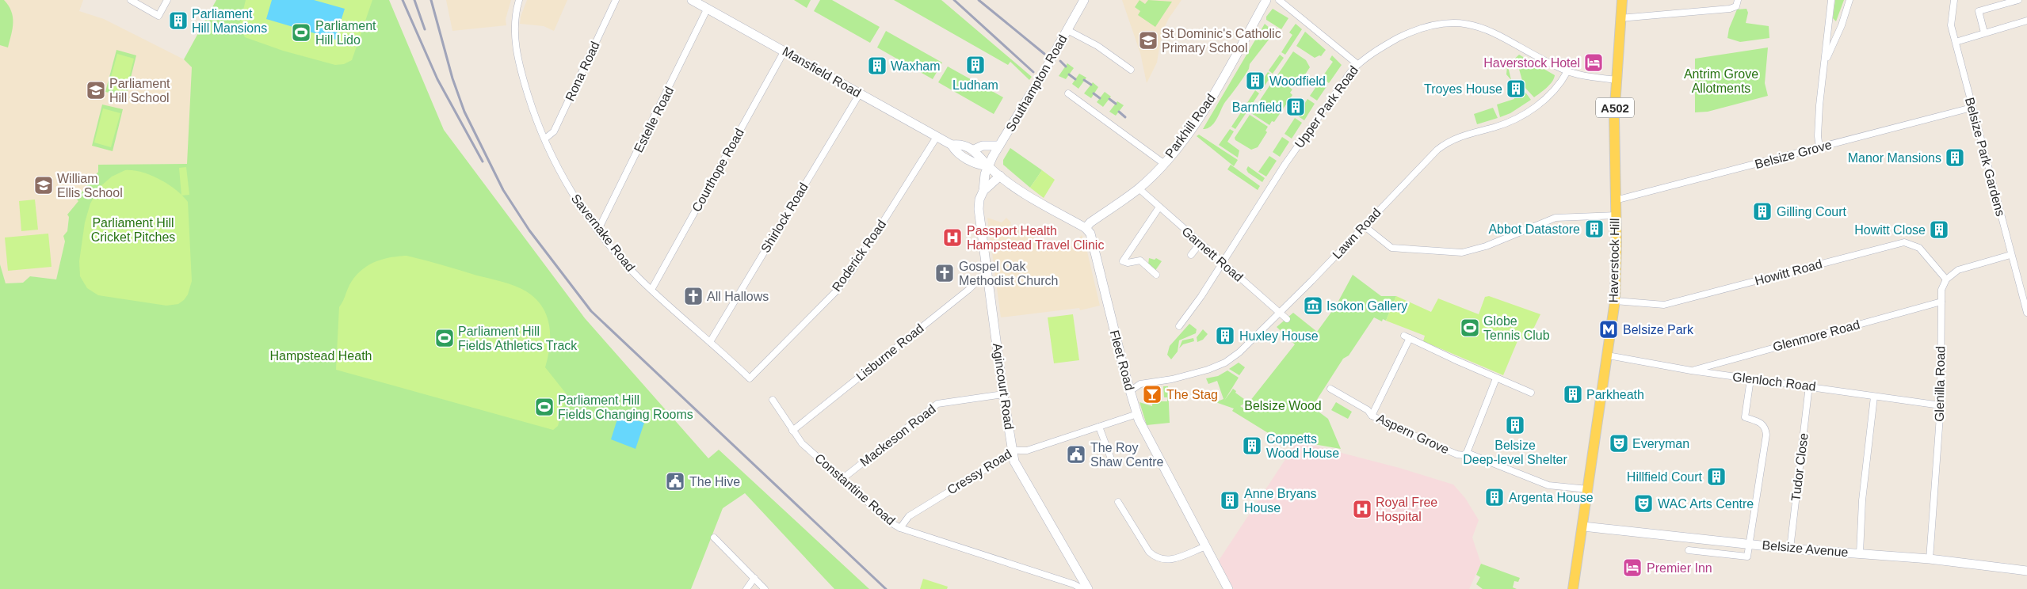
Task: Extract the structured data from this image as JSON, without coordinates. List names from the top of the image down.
{
  "streets": {
    "main road": [
      "Mansfield Road",
      "Southampton Road",
      "A502",
      "Parkhill Road",
      "Haverstock Hill",
      "Fleet Road",
      "Agincourt Road",
      "Belsize Avenue"
    ],
    "street": [
      "Rona Road",
      "Upper Park Road",
      "Estelle Road",
      "Belsize Grove",
      "Belsize Park Gardens",
      "Courthope Road",
      "Shirlock Road",
      "Savernake Road",
      "Lawn Road",
      "Garnett Road",
      "Roderick Road",
      "Howitt Road",
      "Glenmore Road",
      "Lisburne Road",
      "Glenloch Road",
      "Glenilla Road",
      "Aspern Grove",
      "Mackeson Road",
      "Tudor Close",
      "Cressy Road",
      "Constantine Road"
    ]
  },
  "crossings": [
    ["Rona Road", "Savernake Road"],
    ["Mansfield Road", "Southampton Road"],
    ["Mansfield Road", "Estelle Road"],
    ["Mansfield Road", "Courthope Road"],
    ["Mansfield Road", "Shirlock Road"],
    ["Mansfield Road", "Roderick Road"],
    ["Mansfield Road", "Agincourt Road"],
    ["Southampton Road", "Agincourt Road"],
    ["Upper Park Road", "Lawn Road"],
    ["Upper Park Road", "Garnett Road"],
    ["Upper Park Road", "Haverstock Hill"],
    ["Estelle Road", "Savernake Road"],
    ["Parkhill Road", "Garnett Road"],
    ["Parkhill Road", "Fleet Road"],
    ["Belsize Grove", "Belsize Park Gardens"],
    ["Belsize Grove", "Haverstock Hill"],
    ["Courthope Road", "Savernake Road"],
    ["Shirlock Road", "Savernake Road"],
    ["Savernake Road", "Roderick Road"],
    ["Lawn Road", "Garnett Road"],
    ["Lawn Road", "Fleet Road"],
    ["Haverstock Hill", "Howitt Road"],
    ["Haverstock Hill", "Glenloch Road"],
    ["Haverstock Hill", "Aspern Grove"],
    ["Haverstock Hill", "Belsize Avenue"],
    ["Howitt Road", "Glenilla Road"],
    ["Glenmore Road", "Glenloch Road"],
    ["Glenmore Road", "Glenilla Road"],
    ["Lisburne Road", "Agincourt Road"],
    ["Lisburne Road", "Constantine Road"],
    ["Fleet Road", "Cressy Road"],
    ["Glenloch Road", "Glenilla Road"],
    ["Glenloch Road", "Tudor Close"],
    ["Glenilla Road", "Belsize Avenue"],
    ["Agincourt Road", "Mackeson Road"],
    ["Agincourt Road", "Cressy Road"],
    ["Agincourt Road", "Constantine Road"],
    ["Mackeson Road", "Constantine Road"],
    ["Tudor Close", "Belsize Avenue"],
    ["Cressy Road", "Constantine Road"]
  ],
  "parks": [
    "Antrim Grove Allotments",
    "Parliament Hill Cricket Pitches",
    "Hampstead Heath",
    "Belsize Wood"
  ],
  "places": {
    "building": [
      "Parliament Hill Mansions",
      "Ludham",
      "Waxham",
      "Woodfield",
      "Troyes House",
      "Barnfield",
      "Manor Mansions",
      "Gilling Court",
      "Abbot Datastore",
      "Howitt Close",
      "Huxley House",
      "Parkheath",
      "Belsize Deep-level Shelter",
      "Coppetts Wood House",
      "Hillfield Court",
      "Argenta House",
      "Anne Bryans House"
    ],
    "sports": [
      "Parliament Hill Lido",
      "Globe Tennis Club",
      "Parliament Hill Fields Athletics Track",
      "Parliament Hill Fields Changing Rooms"
    ],
    "school or university": ["St Dominic's Catholic Primary School", "Parliament Hill School", "William Ellis School"],
    "hotel": ["Haverstock Hotel", "Premier Inn"],
    "hospital": ["Passport Health Hampstead Travel Clinic", "Royal Free Hospital"],
    "church": ["Gospel Oak Methodist Church", "All Hallows"],
    "museum": ["Isokon Gallery"],
    "metro station": ["Belsize Park"],
    "bar": ["The Stag"],
    "theatre": ["Everyman", "WAC Arts Centre"],
    "public building": ["The Roy Shaw Centre", "The Hive"]
  }
}
